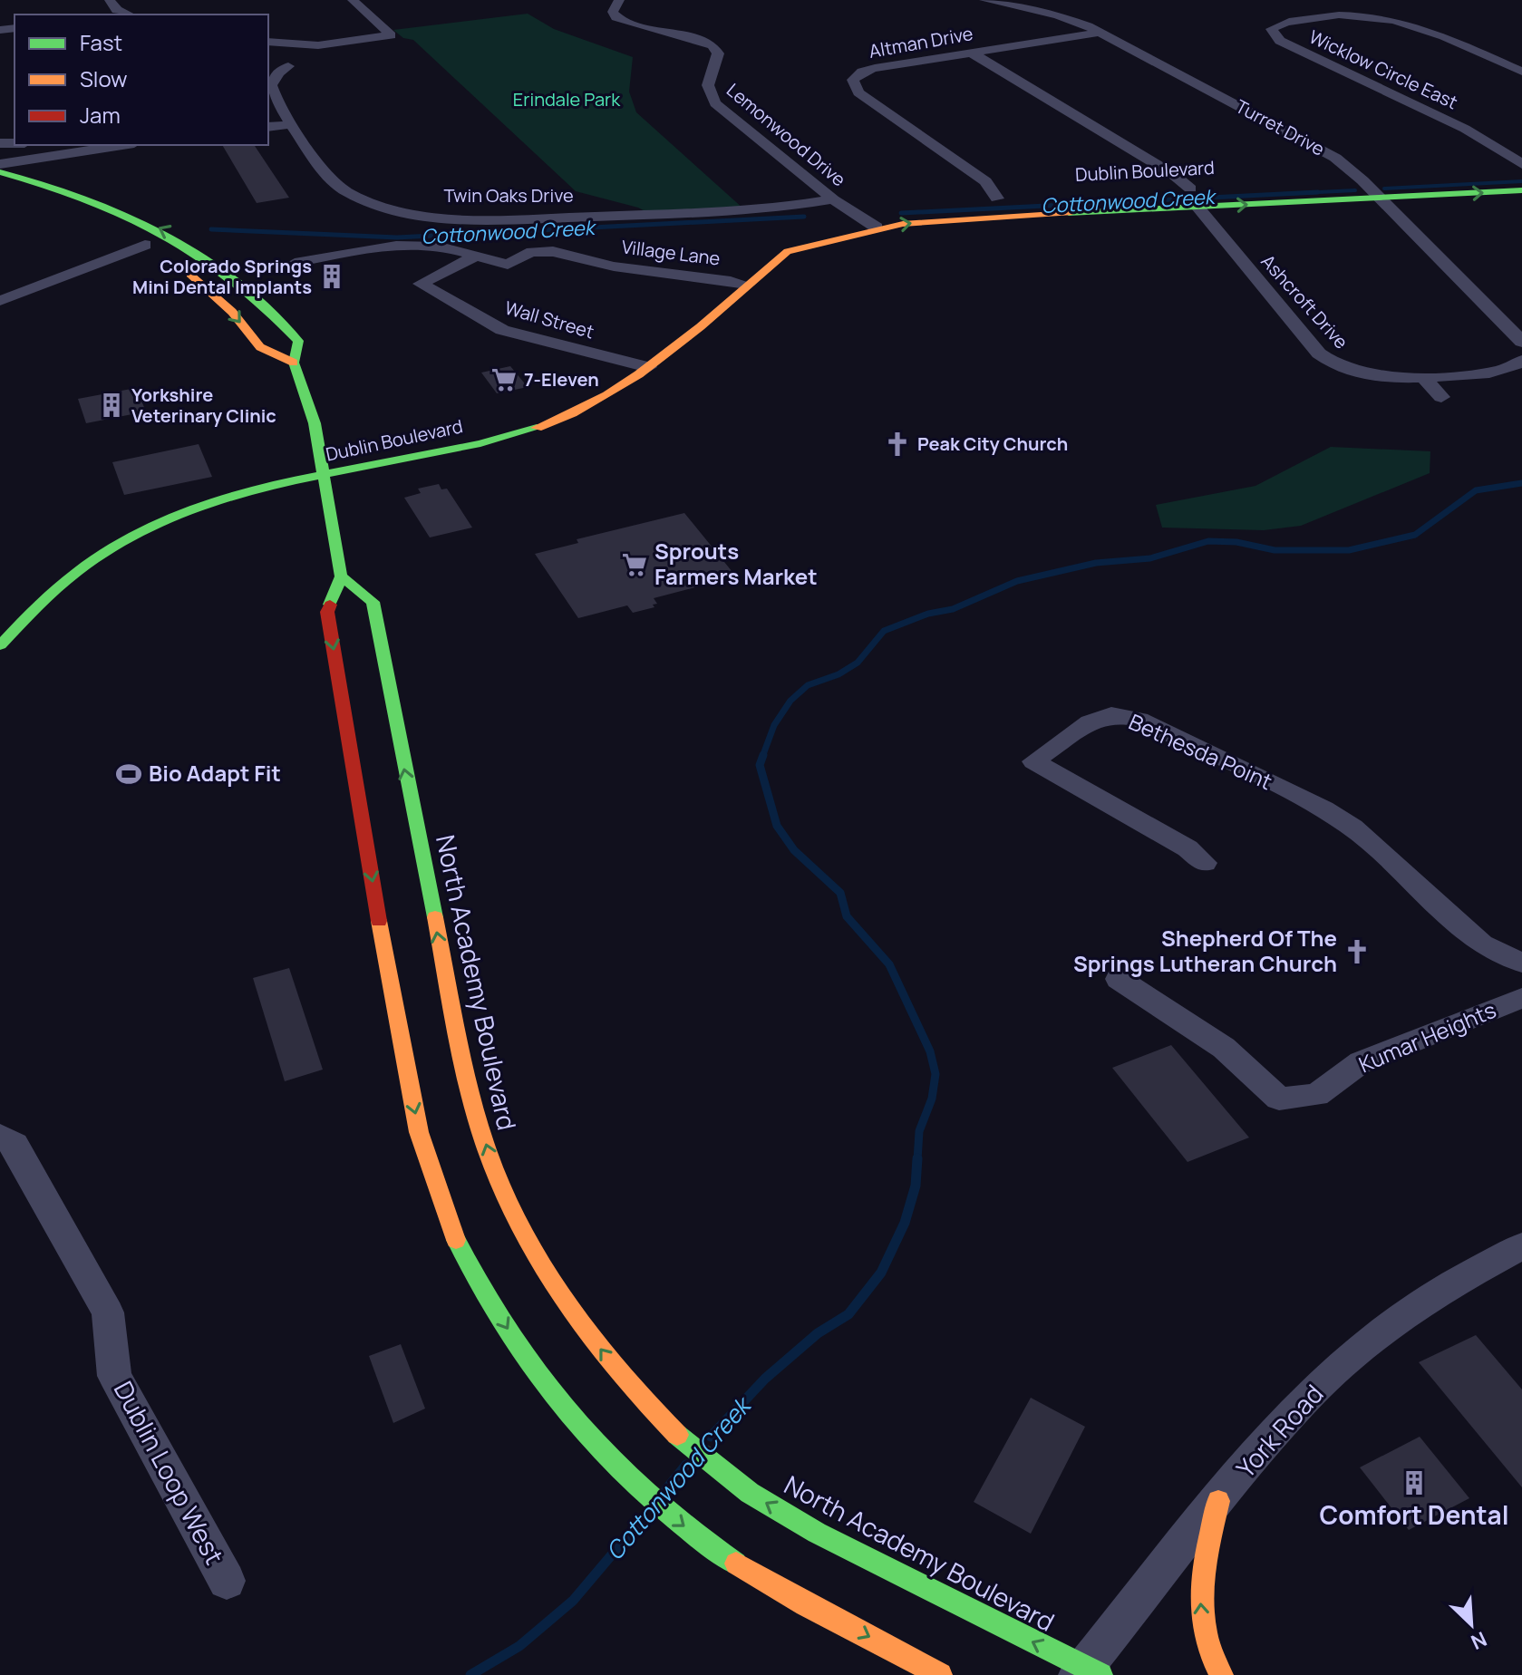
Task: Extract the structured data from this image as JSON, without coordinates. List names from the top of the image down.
{
  "streets": {
    "main road": ["Dublin Boulevard", "North Academy Boulevard"],
    "street": [
      "Altman Drive",
      "Wicklow Circle East",
      "Turret Drive",
      "Lemonwood Drive",
      "Twin Oaks Drive",
      "Village Lane",
      "Ashcroft Drive",
      "Wall Street",
      "Bethesda Point",
      "Kumar Heights",
      "York Road",
      "Dublin Loop West"
    ]
  },
  "crossings": [
    ["Altman Drive", "Turret Drive"],
    ["Turret Drive", "Dublin Boulevard"],
    ["Lemonwood Drive", "Dublin Boulevard"],
    ["Lemonwood Drive", "Twin Oaks Drive"],
    ["Dublin Boulevard", "Village Lane"],
    ["Dublin Boulevard", "Ashcroft Drive"],
    ["Dublin Boulevard", "Wall Street"],
    ["Village Lane", "Wall Street"],
    ["North Academy Boulevard", "York Road"]
  ],
  "one_way": ["Dublin Boulevard"],
  "water": ["Cottonwood Creek"],
  "parks": ["Erindale Park"],
  "places": {
    "building": ["Colorado Springs Mini Dental Implants", "Yorkshire Veterinary Clinic", "Comfort Dental"],
    "supermarket": ["7-Eleven", "Sprouts Farmers Market"],
    "church": ["Peak City Church", "Shepherd Of The Springs Lutheran Church"],
    "sports": ["Bio Adapt Fit"]
  },
  "legend": ["Fast", "Slow", "Jam"],
  "north": "bottom right"
}
